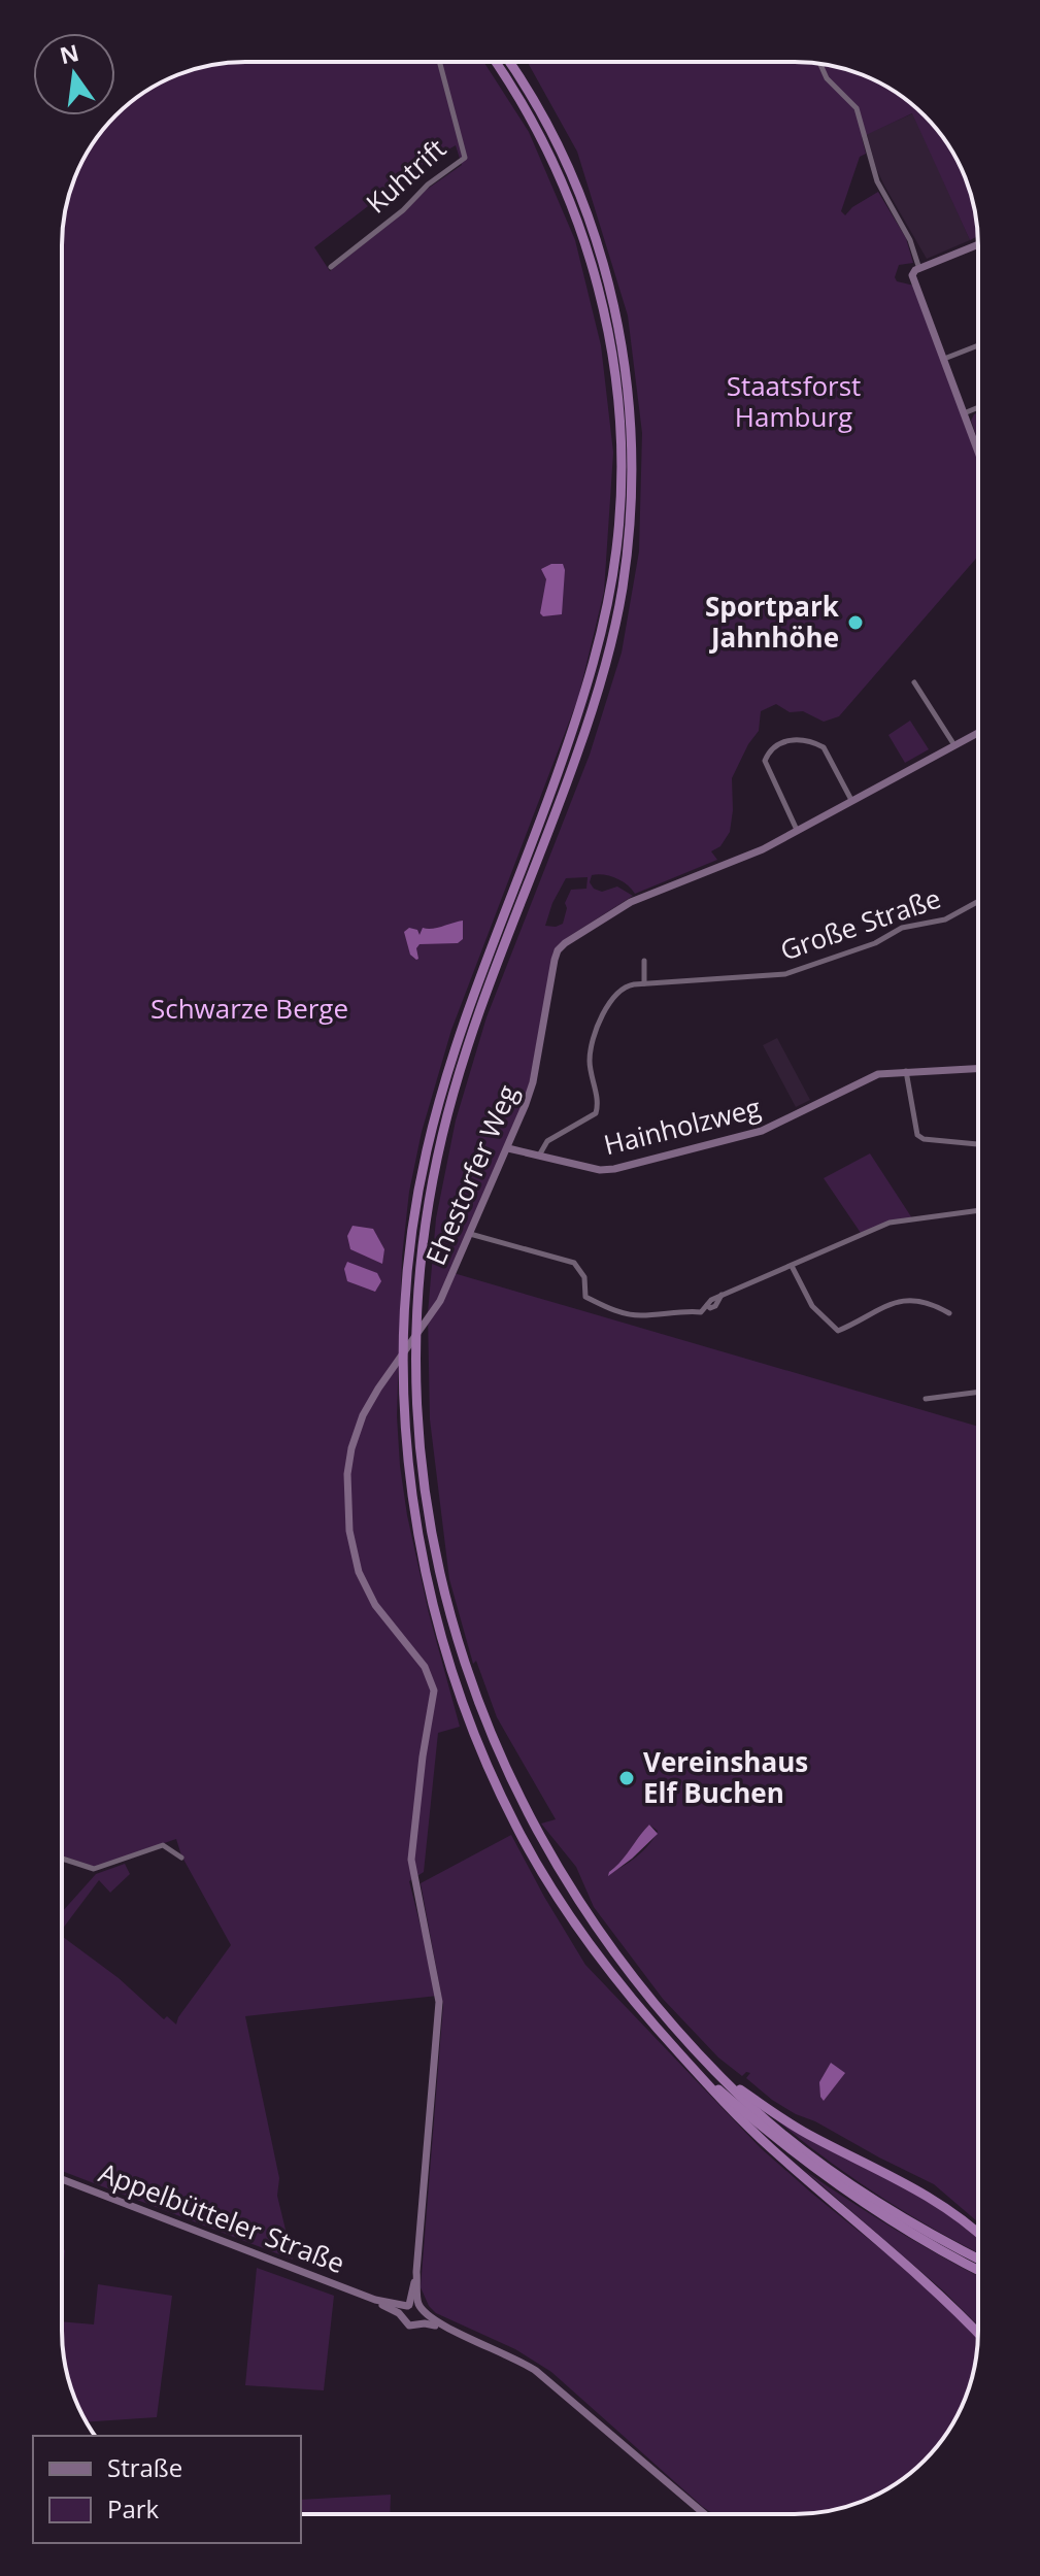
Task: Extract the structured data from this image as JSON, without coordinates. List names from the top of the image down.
{
  "streets": {
    "main road": ["Hainholzweg", "Ehestorfer Weg", "Appelbütteler Straße"],
    "street": ["Kuhtrift", "Große Straße"]
  },
  "crossings": [
    ["Große Straße", "Hainholzweg"],
    ["Hainholzweg", "Ehestorfer Weg"]
  ],
  "parks": ["Staatsforst Hamburg", "Schwarze Berge"],
  "places": ["Sportpark Jahnhöhe", "Vereinshaus Elf Buchen"],
  "legend": ["Straße", "Park"],
  "north": "top"
}
